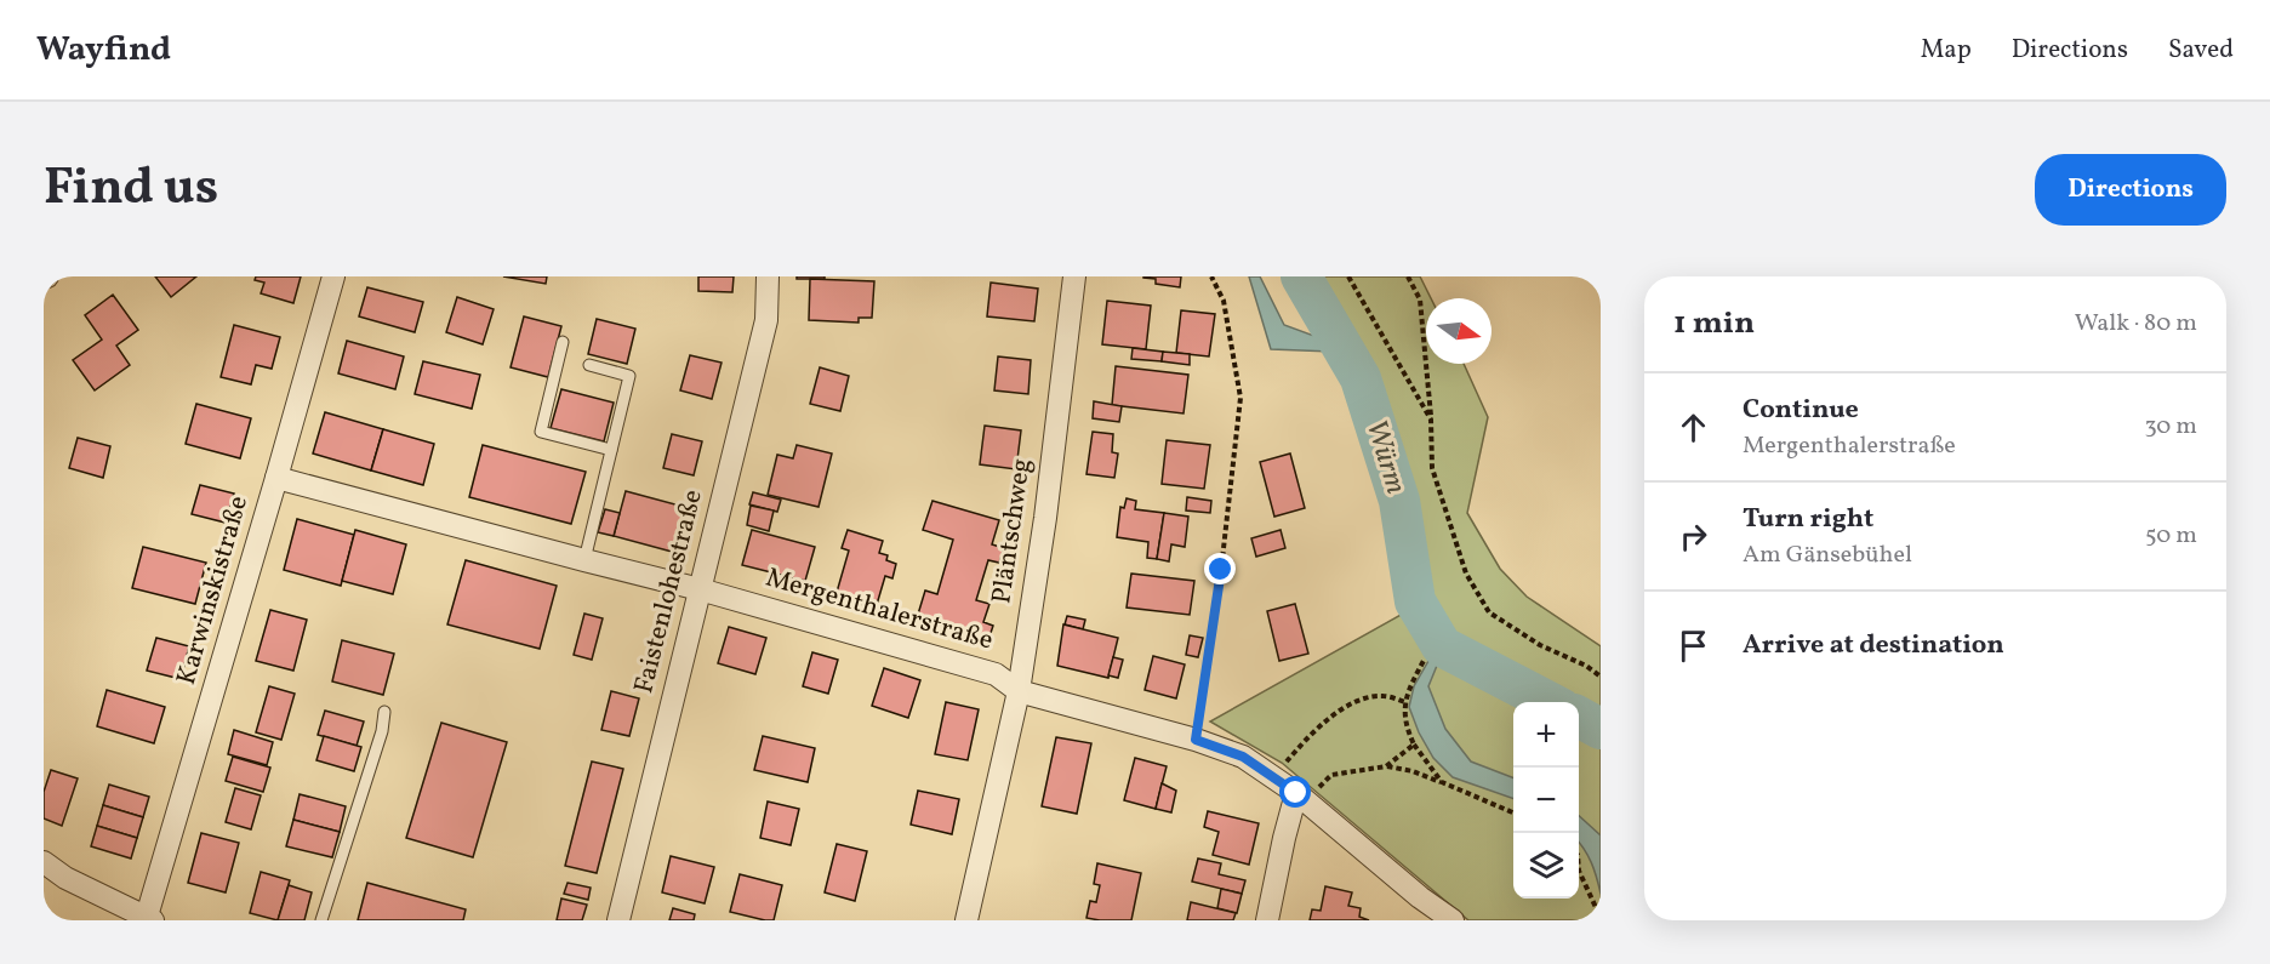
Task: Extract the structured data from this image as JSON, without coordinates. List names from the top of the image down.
{
  "streets": {
    "street": [
      "Pläntschweg",
      "Karwinskistraße",
      "Faistenlohestraße",
      "Mergenthalerstraße"
    ]
  },
  "crossings": [
    ["Pläntschweg", "Mergenthalerstraße"],
    ["Karwinskistraße", "Mergenthalerstraße"],
    ["Faistenlohestraße", "Mergenthalerstraße"]
  ],
  "water": ["Würm"],
  "north": "right",
  "page": {
    "header": "Wayfind",
    "nav": ["Map", "Directions", "Saved"],
    "title": "Find us",
    "buttons": "Directions",
    "heading": ["1 min", "Walk · 80 m"],
    "list": [
      ["Continue", "Mergenthalerstraße", "30 m"],
      ["Turn right", "Am Gänsebühel", "50 m"],
      "Arrive at destination"
    ],
    "map_buttons": ["+", "−"]
  }
}
